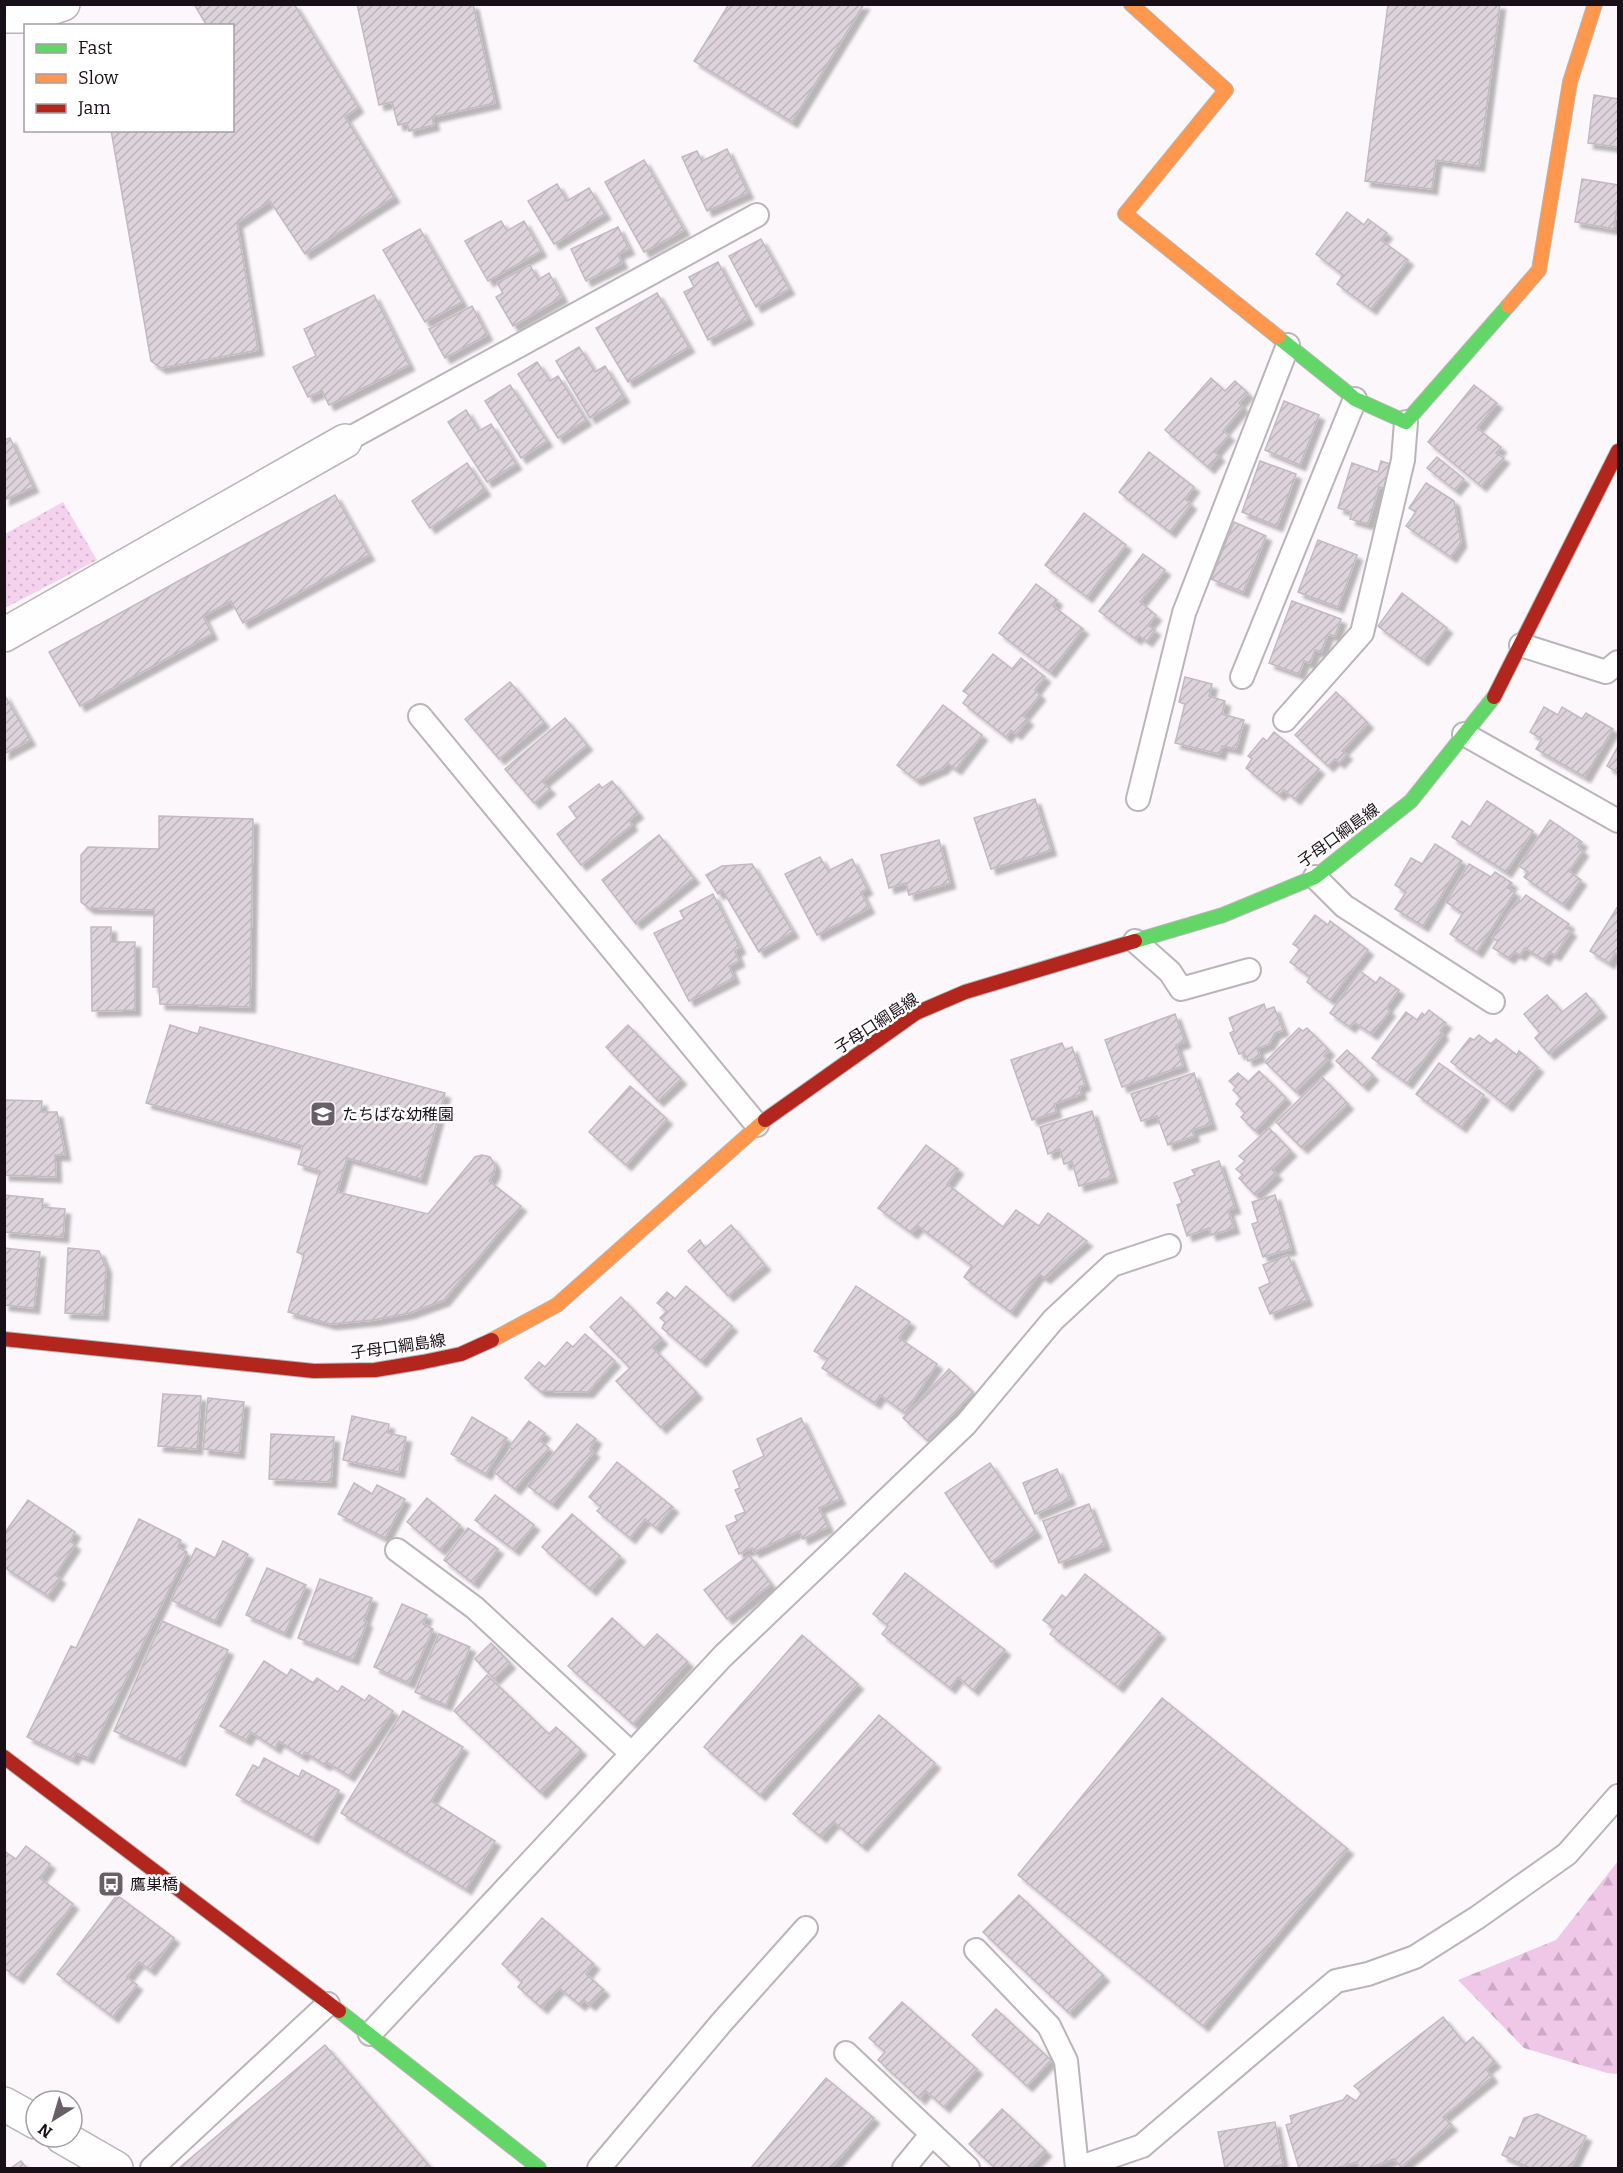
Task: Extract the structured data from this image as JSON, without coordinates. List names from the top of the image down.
{
  "streets": {
    "main road": ["子母口綱島線"]
  },
  "places": {
    "school or university": ["たちばな幼稚園"],
    "bus stop": ["鷹巣橋"]
  },
  "legend": ["Fast", "Slow", "Jam"],
  "north": "bottom left"
}
